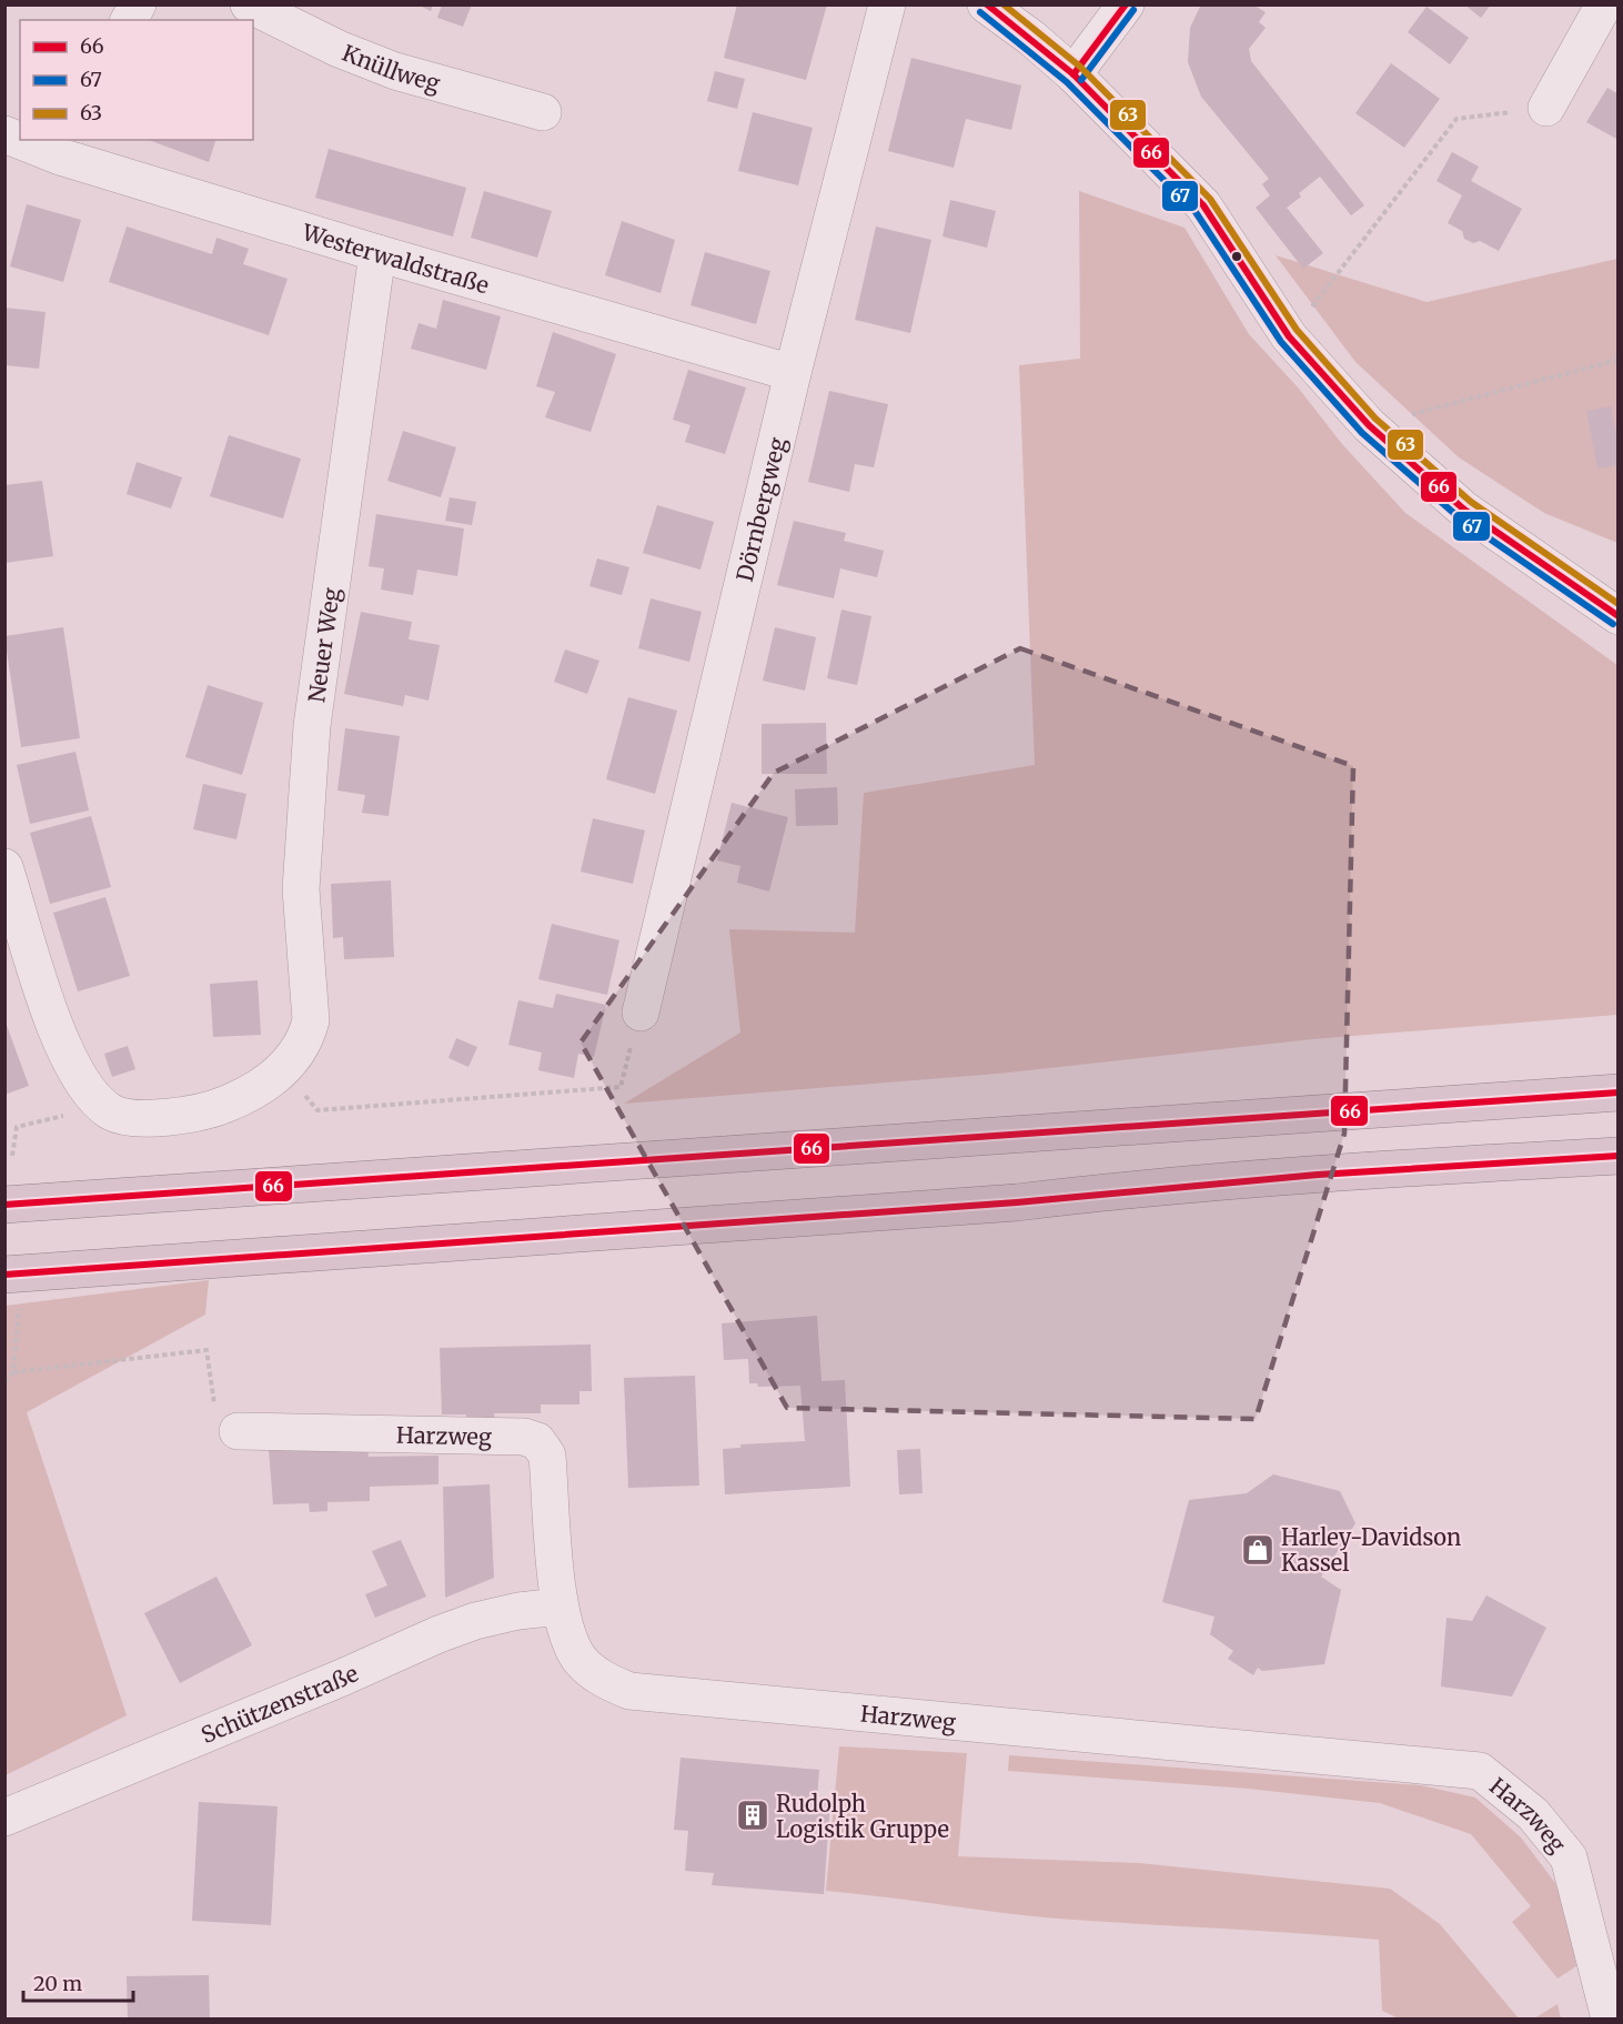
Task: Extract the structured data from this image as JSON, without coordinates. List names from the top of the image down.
{
  "streets": {
    "street": [
      "Knüllweg",
      "Westerwaldstraße",
      "Dörnbergweg",
      "Neuer Weg",
      "Harzweg",
      "Schützenstraße"
    ]
  },
  "crossings": [
    ["Westerwaldstraße", "Dörnbergweg"],
    ["Westerwaldstraße", "Neuer Weg"],
    ["Harzweg", "Schützenstraße"]
  ],
  "places": {
    "shop": ["Harley-Davidson Kassel"],
    "building": ["Rudolph Logistik Gruppe"]
  },
  "lines": ["transit line 66", "transit line 63", "transit line 67"],
  "legend": ["66", "67", "63"],
  "scale_bar": "20 m"
}
